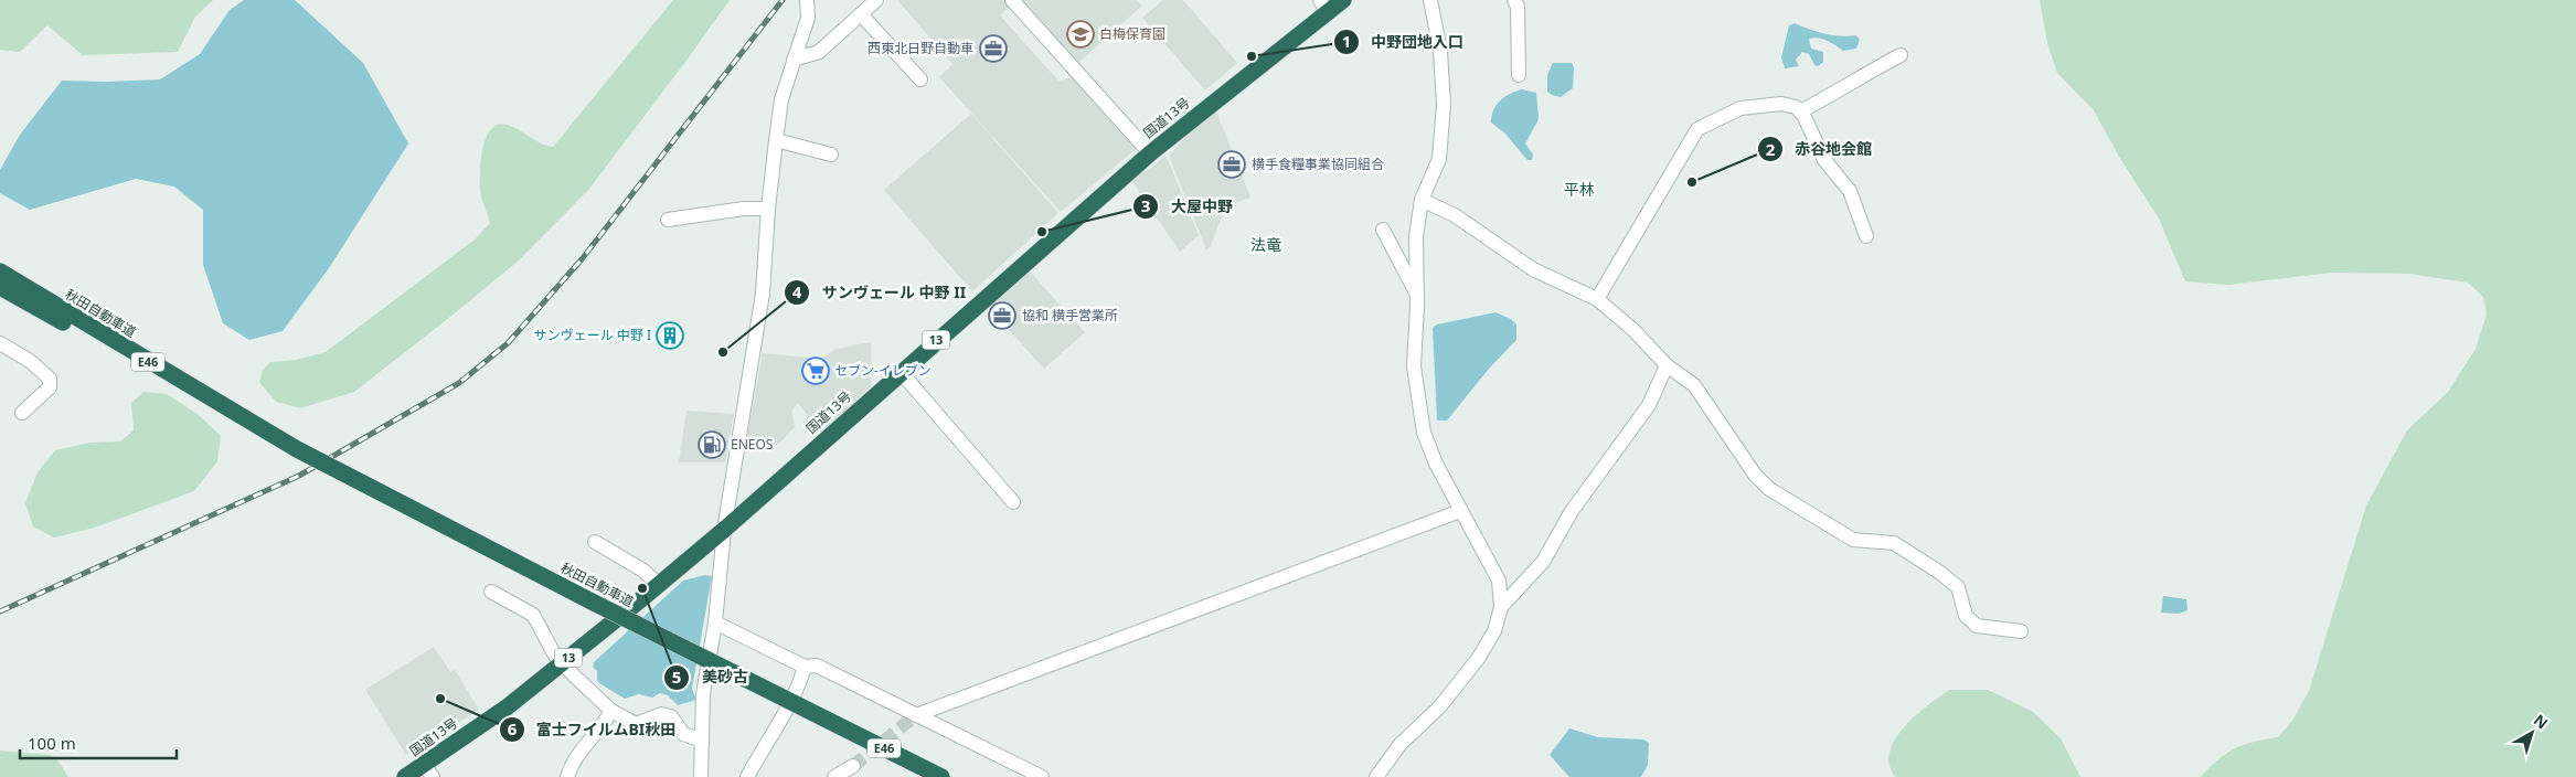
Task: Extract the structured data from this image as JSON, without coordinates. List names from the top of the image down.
{
  "streets": {
    "highway": [
      "国道13号",
      "秋田自動車道",
      "13",
      "E46"
    ]
  },
  "districts": ["平林", "法竜"],
  "places": {
    "school or university": ["白梅保育園"],
    "office": ["西東北日野自動車", "横手食糧事業協同組合", "協和 横手営業所"],
    "other": [
      "中野団地入口",
      "赤谷地会館",
      "大屋中野",
      "サンヴェール 中野 II",
      "美砂古",
      "富士フイルムBI秋田"
    ],
    "building": ["サンヴェール 中野 I"],
    "supermarket": ["セブン-イレブン"],
    "fuel station": ["ENEOS"]
  },
  "scale_bar": "100 m",
  "north": "top right"
}
